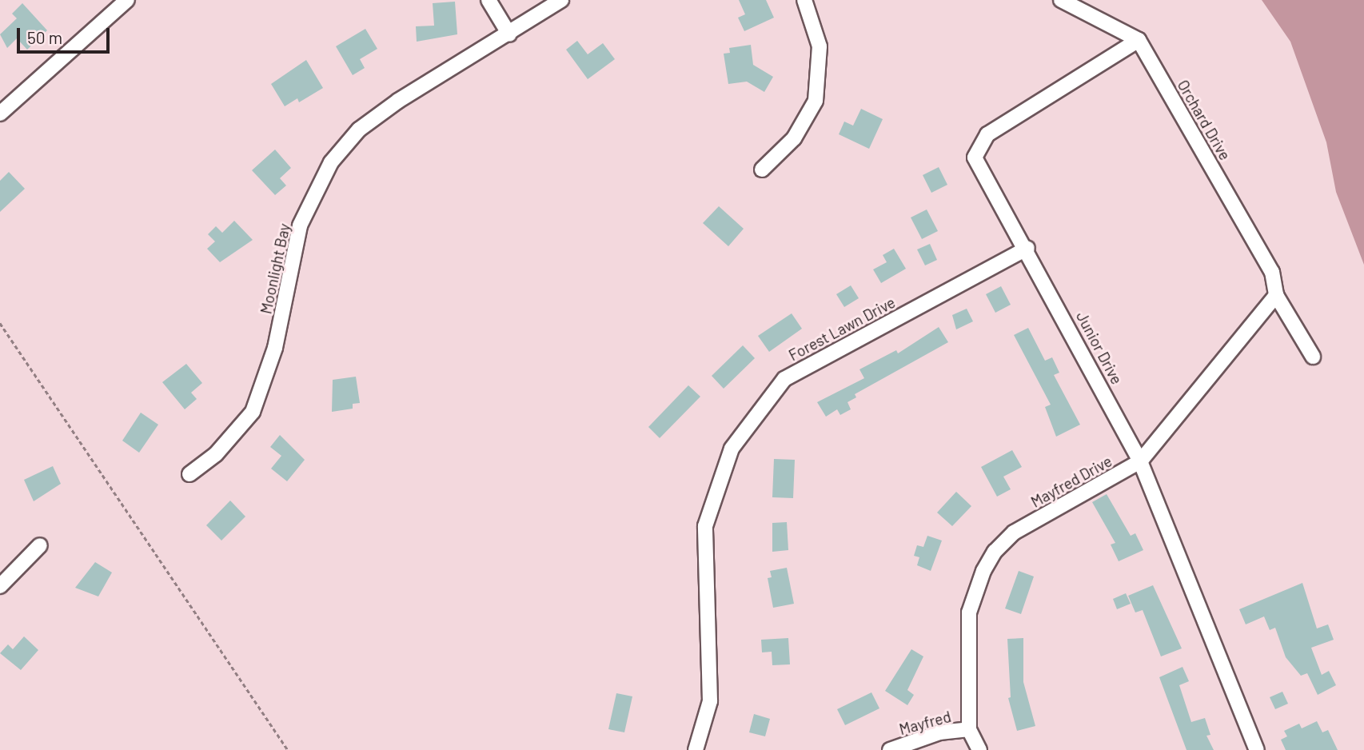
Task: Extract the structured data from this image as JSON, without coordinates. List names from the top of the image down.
{
  "streets": {
    "street": [
      "Orchard Drive",
      "Moonlight Bay",
      "Forest Lawn Drive",
      "Junior Drive",
      "Mayfred Drive",
      "Mayfred"
    ]
  },
  "crossings": [
    ["Orchard Drive", "Junior Drive"],
    ["Orchard Drive", "Mayfred Drive"],
    ["Forest Lawn Drive", "Junior Drive"],
    ["Junior Drive", "Mayfred Drive"],
    ["Mayfred Drive", "Mayfred"]
  ],
  "scale_bar": "50 m"
}
